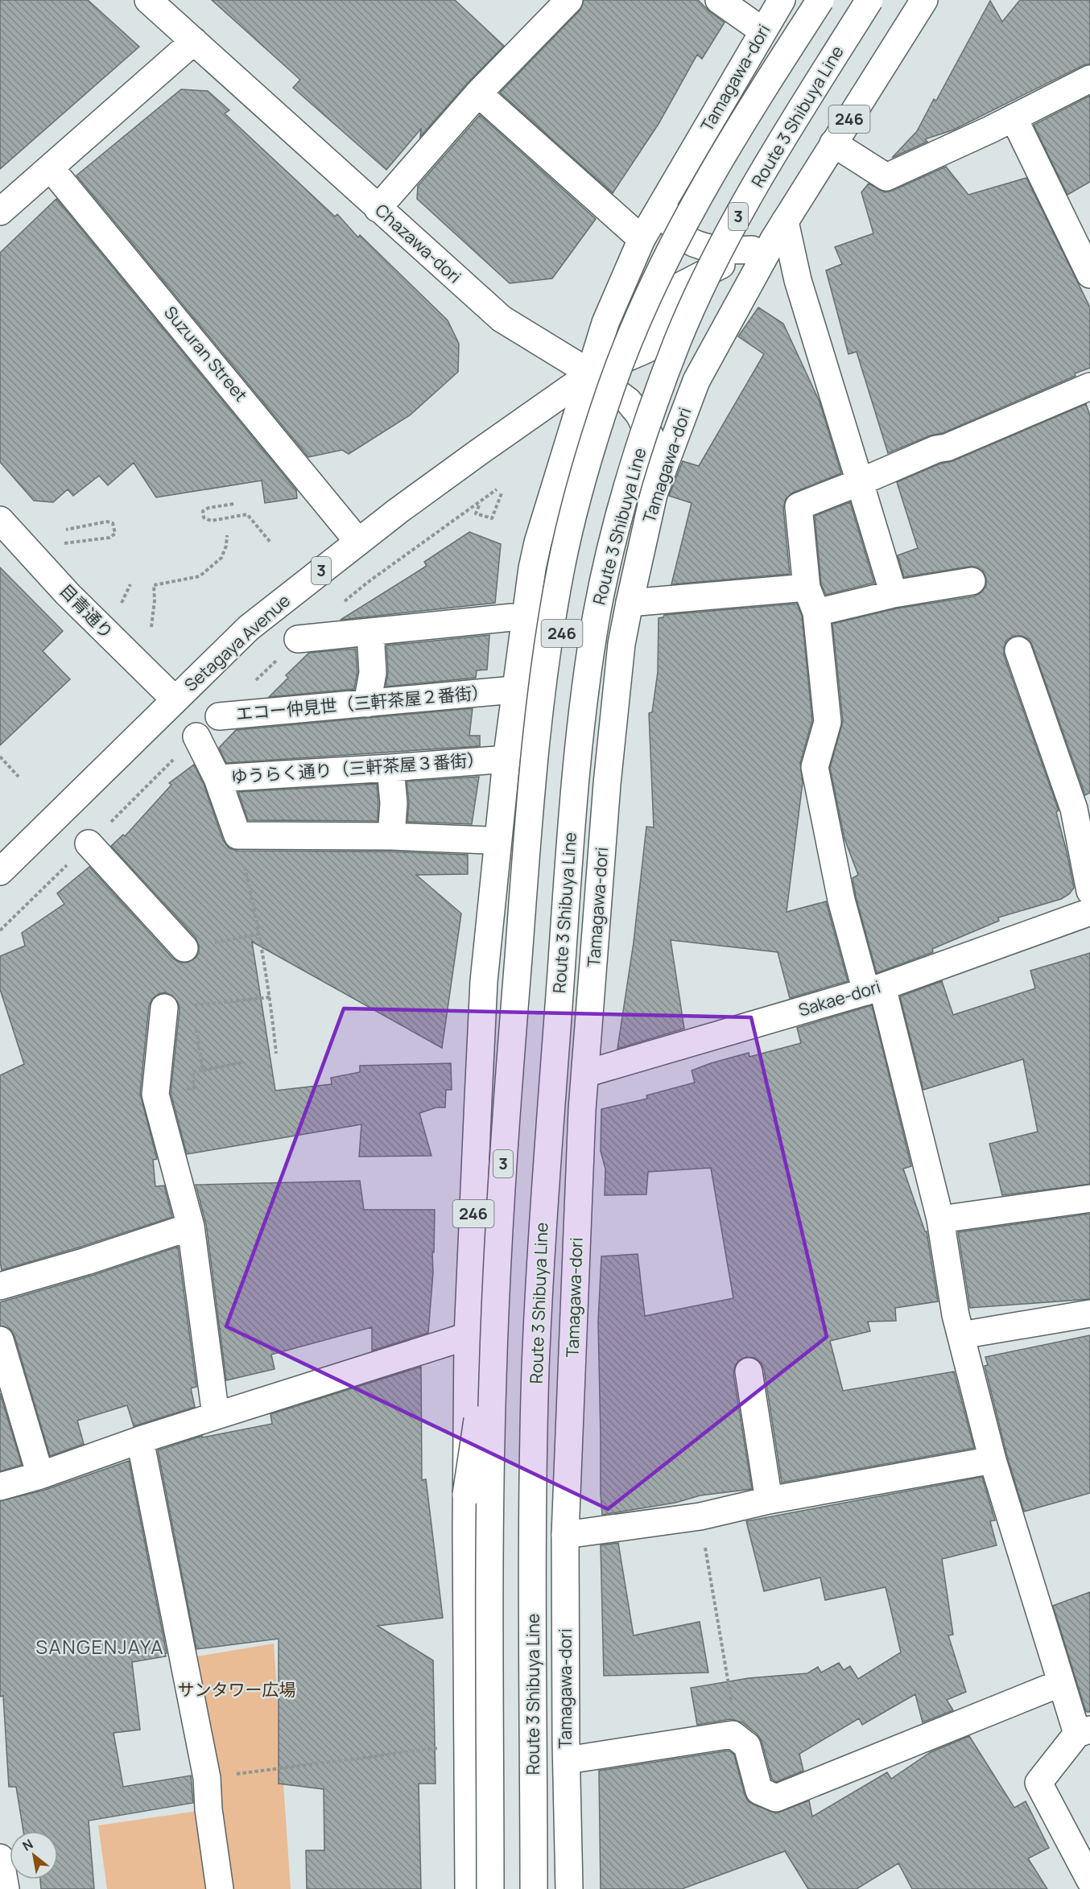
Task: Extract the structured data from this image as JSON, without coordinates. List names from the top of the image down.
{
  "streets": {
    "main road": [
      "Tamagawa-dori",
      "Route 3 Shibuya Line",
      "246",
      "3",
      "Chazawa-dori",
      "Suzuran Street",
      "目青通り",
      "Setagaya Avenue",
      "エコー仲見世（三軒茶屋２番街）",
      "ゆうらく通り（三軒茶屋３番街）",
      "Sakae-dori"
    ]
  },
  "crossings": [
    ["Tamagawa-dori", "246"],
    ["Tamagawa-dori", "3"],
    ["Tamagawa-dori", "Chazawa-dori"],
    ["Tamagawa-dori", "Setagaya Avenue"],
    ["Tamagawa-dori", "Sakae-dori"],
    ["3", "Chazawa-dori"],
    ["3", "Setagaya Avenue"],
    ["Chazawa-dori", "Setagaya Avenue"],
    ["Suzuran Street", "Setagaya Avenue"],
    ["目青通り", "Setagaya Avenue"]
  ],
  "districts": ["SANGENJAYA"],
  "parks": ["サンタワー広場"],
  "north": "top left"
}
